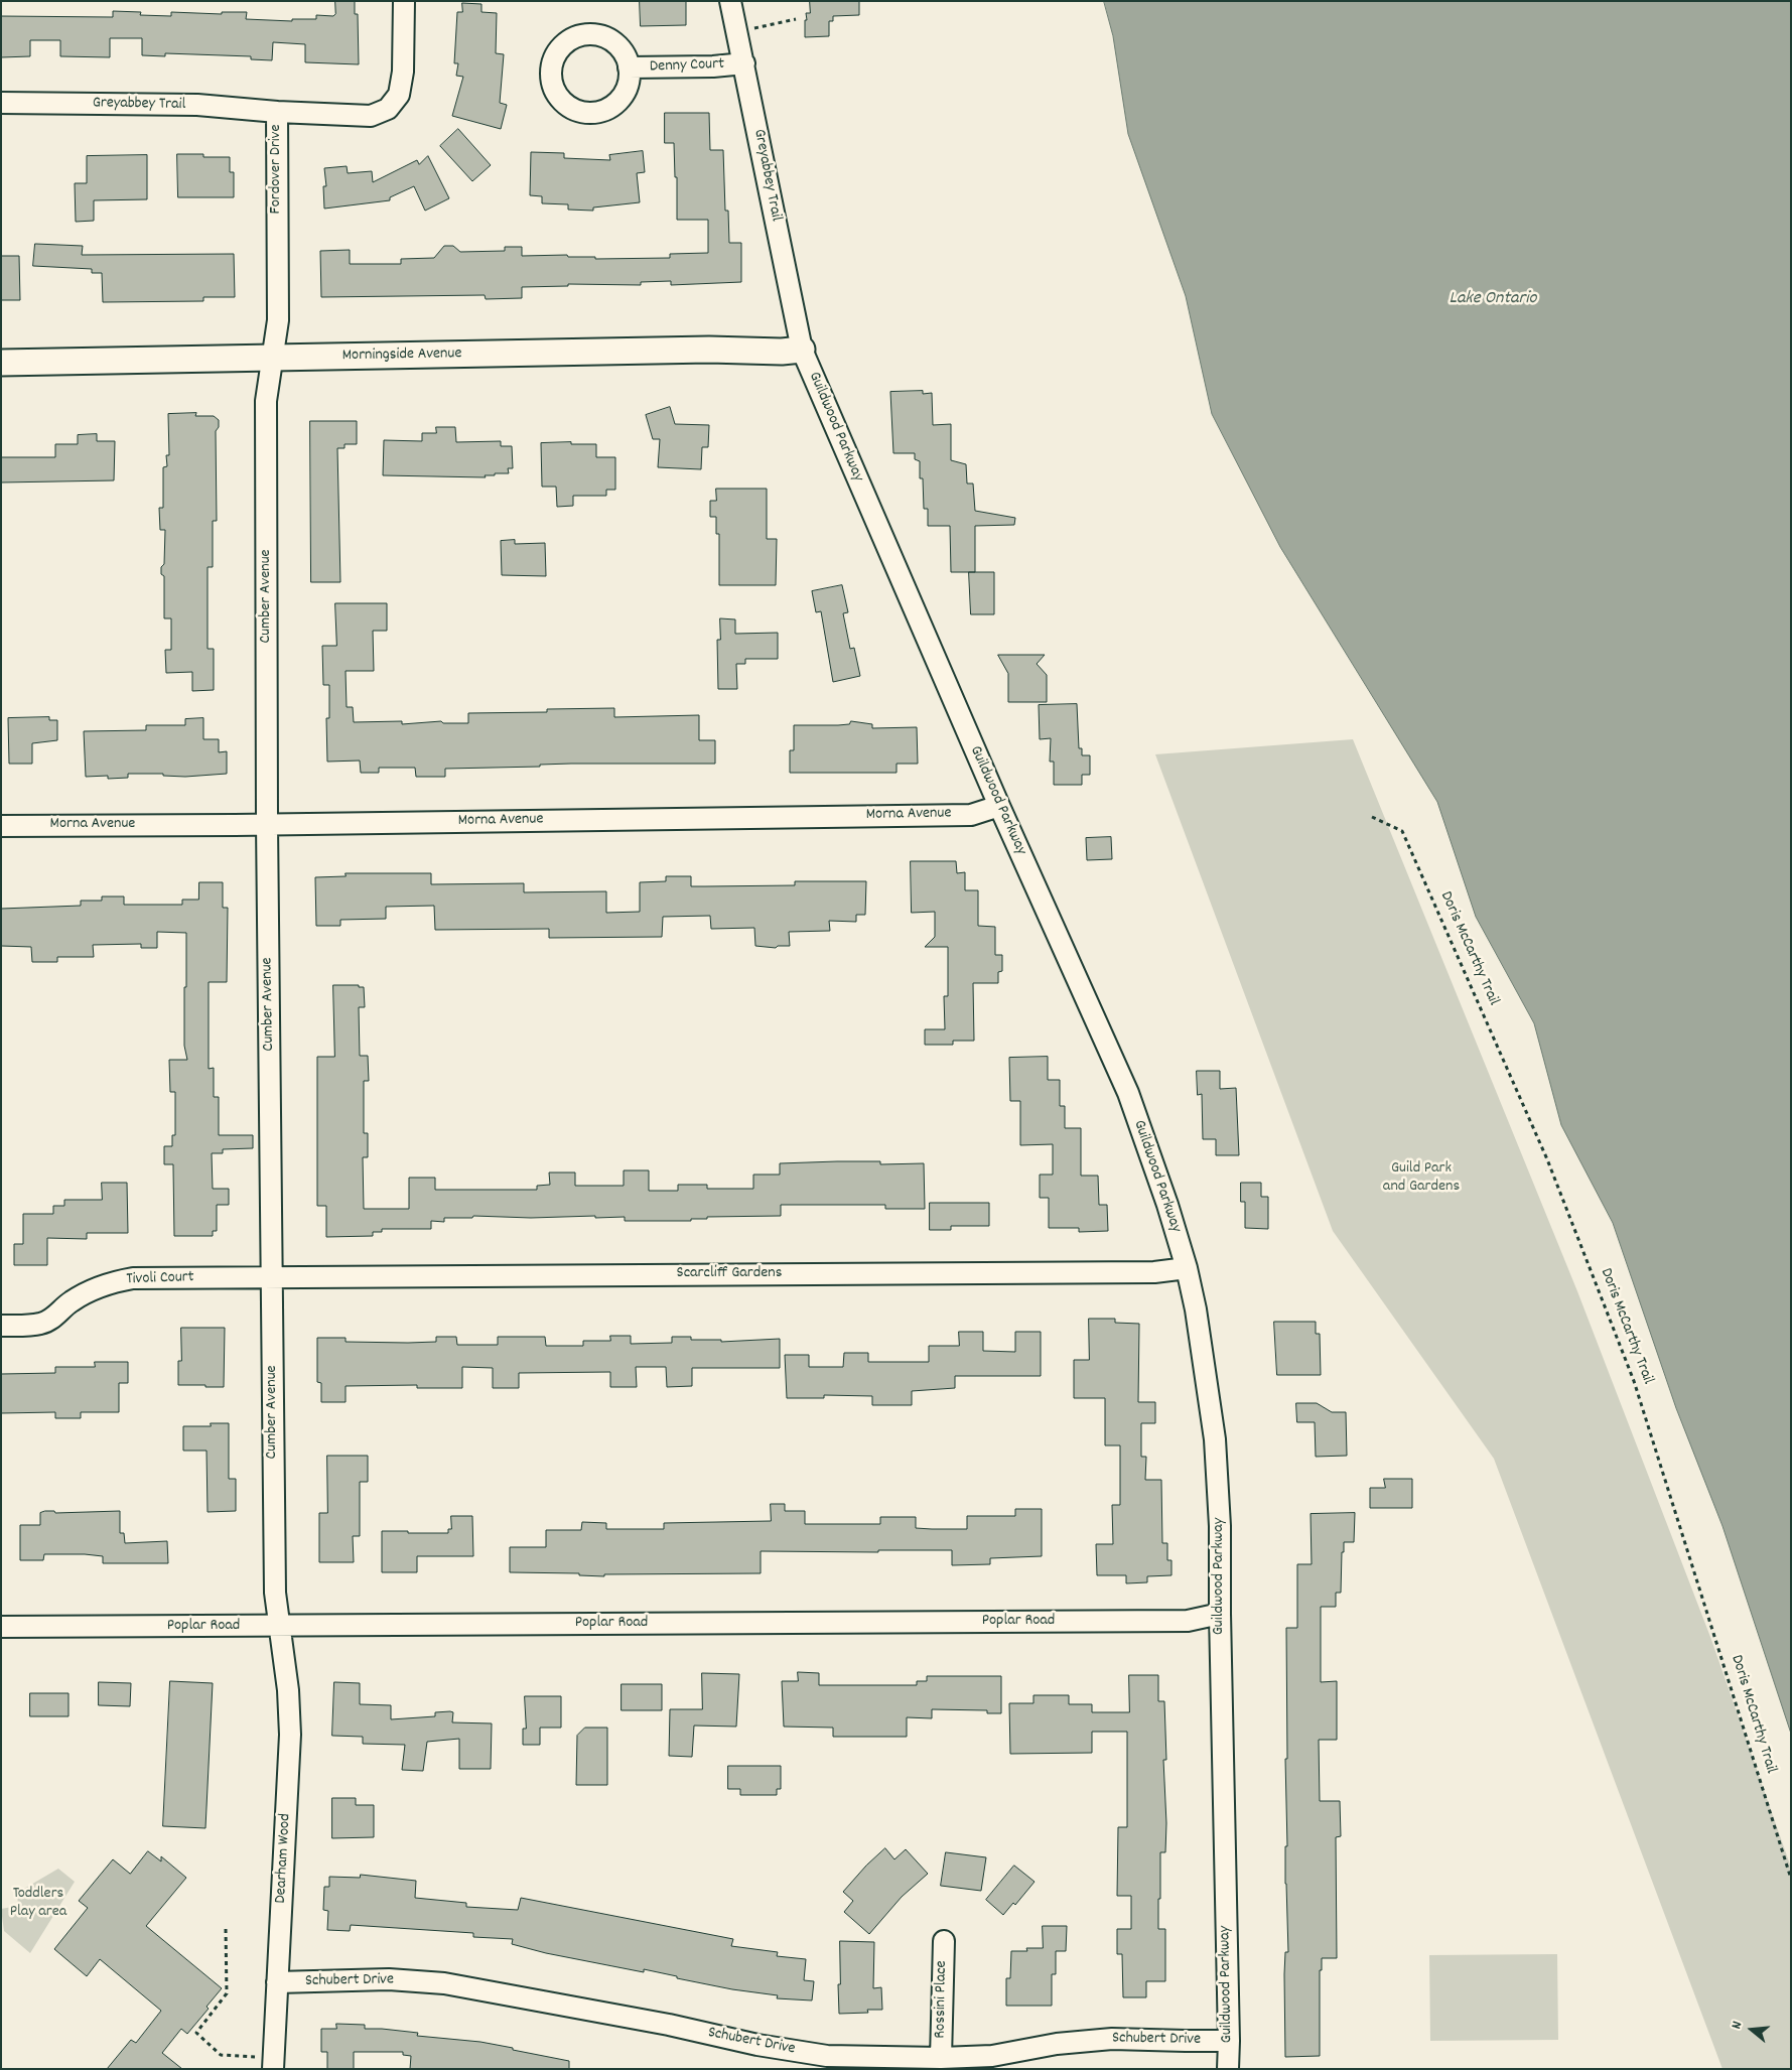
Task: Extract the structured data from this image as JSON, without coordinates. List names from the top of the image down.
{
  "streets": {
    "main road": ["Morningside Avenue"],
    "street": [
      "Denny Court",
      "Greyabbey Trail",
      "Fordover Drive",
      "Guildwood Parkway",
      "Cumber Avenue",
      "Morna Avenue",
      "Scarcliff Gardens",
      "Tivoli Court",
      "Poplar Road",
      "Dearham Wood",
      "Schubert Drive",
      "Rossini Place"
    ],
    "path": ["Doris McCarthy Trail"]
  },
  "crossings": [
    ["Denny Court", "Greyabbey Trail"],
    ["Greyabbey Trail", "Fordover Drive"],
    ["Greyabbey Trail", "Morningside Avenue"],
    ["Greyabbey Trail", "Guildwood Parkway"],
    ["Fordover Drive", "Morningside Avenue"],
    ["Fordover Drive", "Cumber Avenue"],
    ["Morningside Avenue", "Guildwood Parkway"],
    ["Morningside Avenue", "Cumber Avenue"],
    ["Guildwood Parkway", "Morna Avenue"],
    ["Guildwood Parkway", "Scarcliff Gardens"],
    ["Guildwood Parkway", "Poplar Road"],
    ["Guildwood Parkway", "Schubert Drive"],
    ["Cumber Avenue", "Morna Avenue"],
    ["Cumber Avenue", "Scarcliff Gardens"],
    ["Cumber Avenue", "Tivoli Court"],
    ["Cumber Avenue", "Poplar Road"],
    ["Cumber Avenue", "Dearham Wood"],
    ["Scarcliff Gardens", "Tivoli Court"],
    ["Dearham Wood", "Schubert Drive"],
    ["Schubert Drive", "Rossini Place"]
  ],
  "water": ["Lake Ontario"],
  "parks": ["Guild Park and Gardens", "Toddlers Play area"],
  "north": "left"
}
